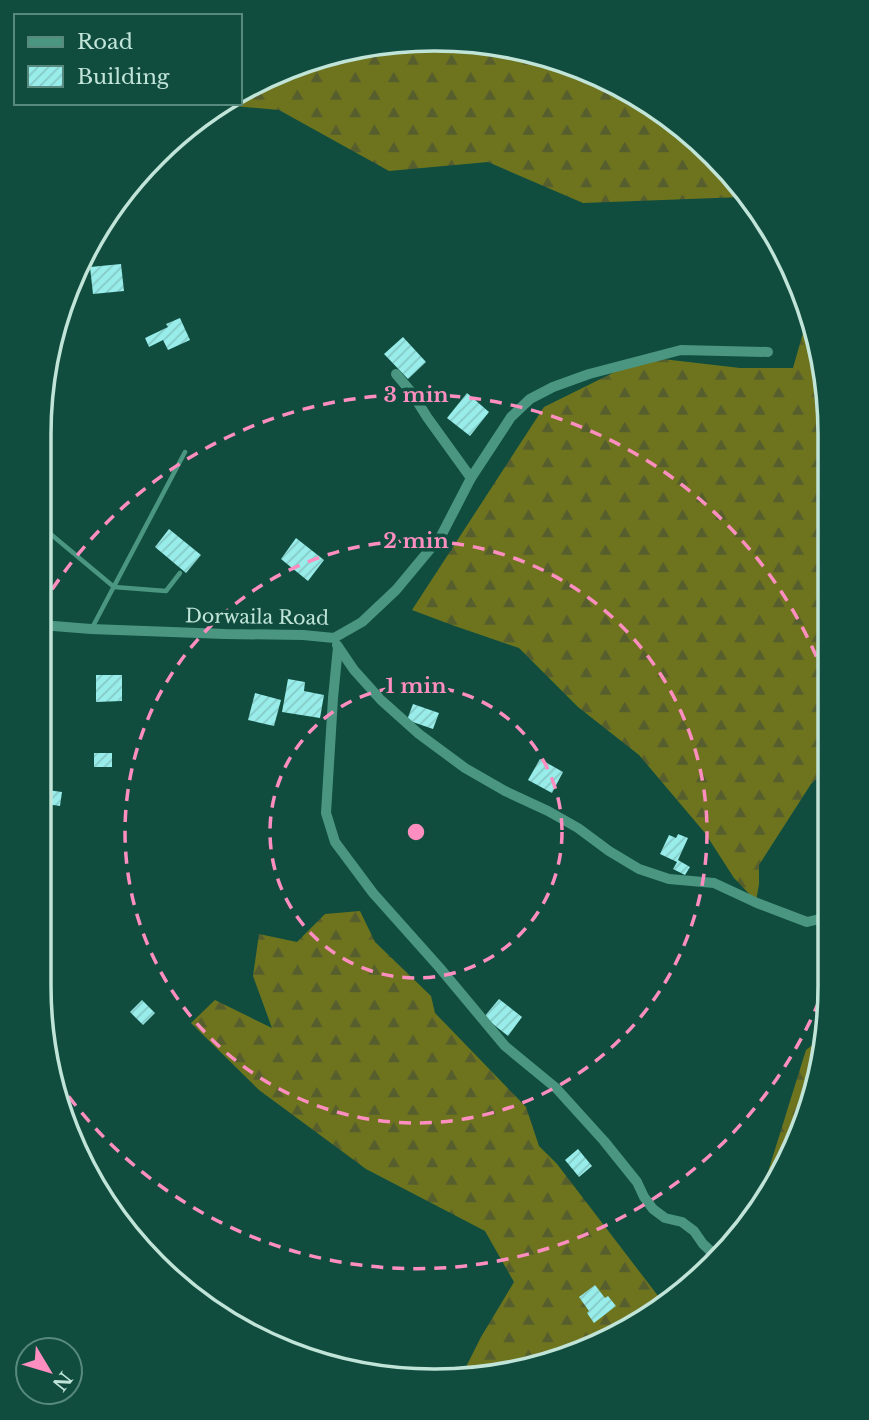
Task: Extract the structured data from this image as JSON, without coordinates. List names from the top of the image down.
{
  "streets": {
    "street": ["Dorwaila Road"]
  },
  "legend": ["Road", "Building"],
  "north": "bottom right",
  "rings": ["3 min", "2 min", "1 min"]
}
